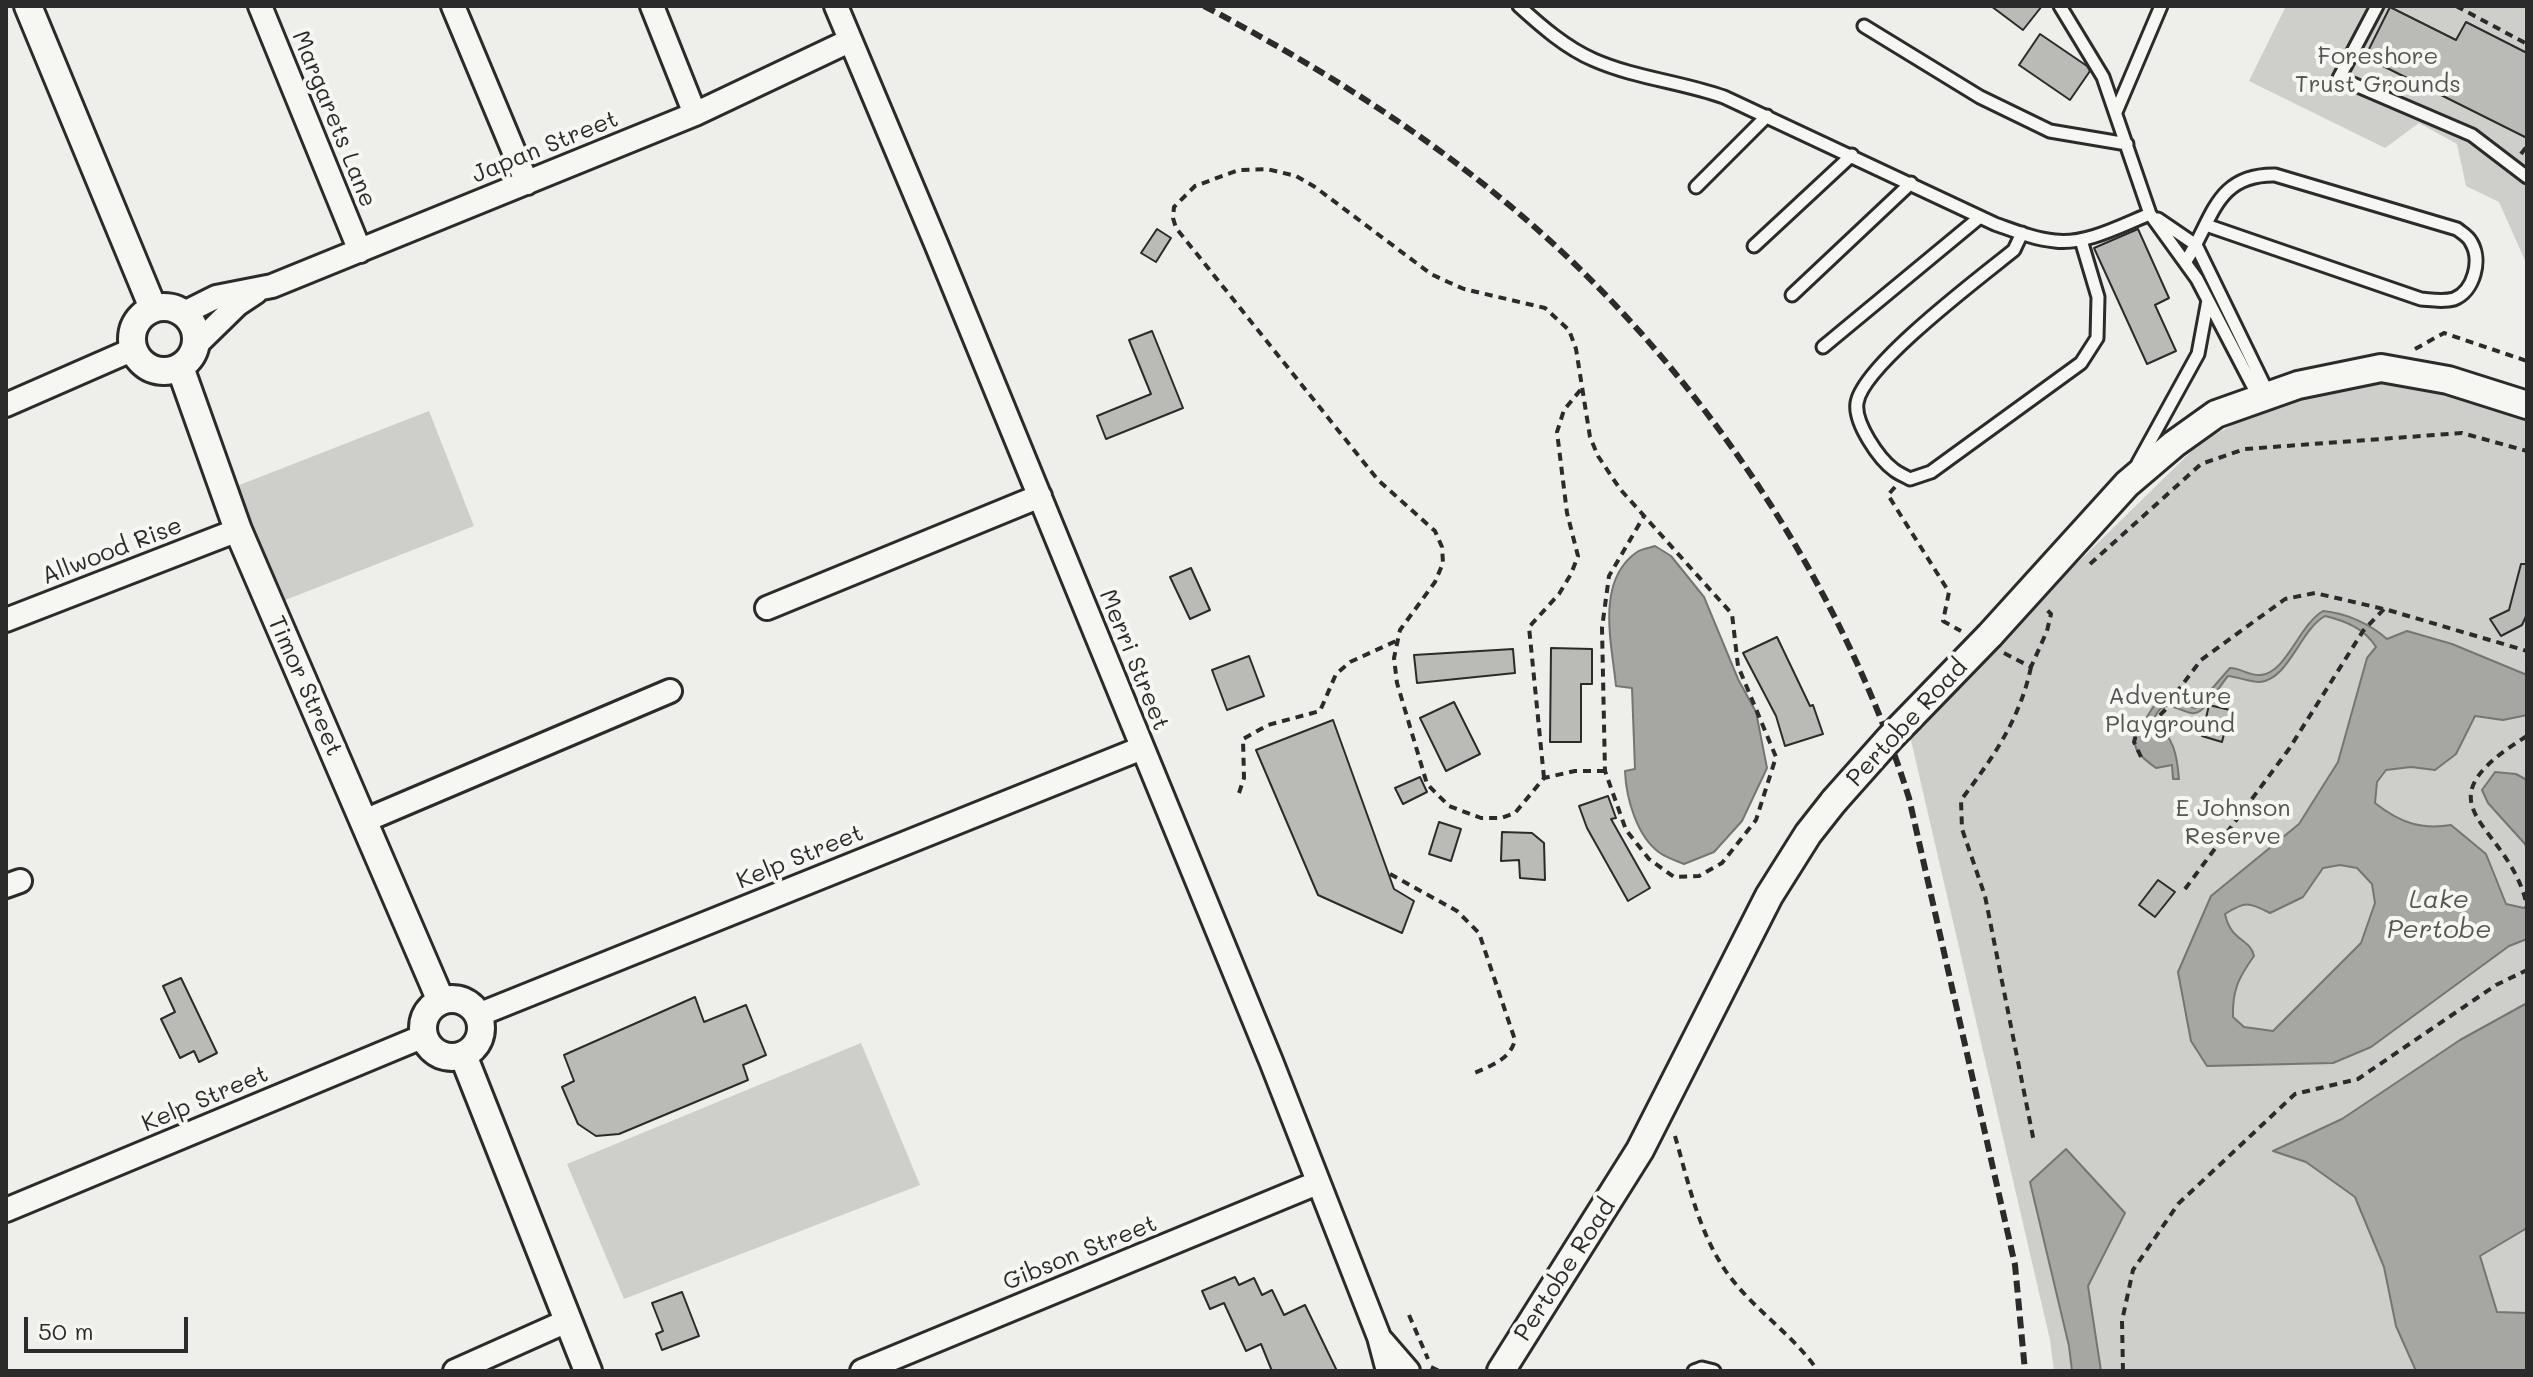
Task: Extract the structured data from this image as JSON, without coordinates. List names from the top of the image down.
{
  "streets": {
    "street": [
      "Margarets Lane",
      "Japan Street",
      "Allwood Rise",
      "Merri Street",
      "Timor Street",
      "Pertobe Road",
      "Kelp Street",
      "Gibson Street"
    ]
  },
  "crossings": [
    ["Margarets Lane", "Japan Street"],
    ["Japan Street", "Merri Street"],
    ["Japan Street", "Timor Street"],
    ["Allwood Rise", "Timor Street"],
    ["Merri Street", "Kelp Street"],
    ["Merri Street", "Gibson Street"],
    ["Timor Street", "Kelp Street"]
  ],
  "water": ["Lake Pertobe"],
  "parks": ["Foreshore Trust Grounds", "Adventure Playground", "E Johnson Reserve"],
  "scale_bar": "50 m"
}
